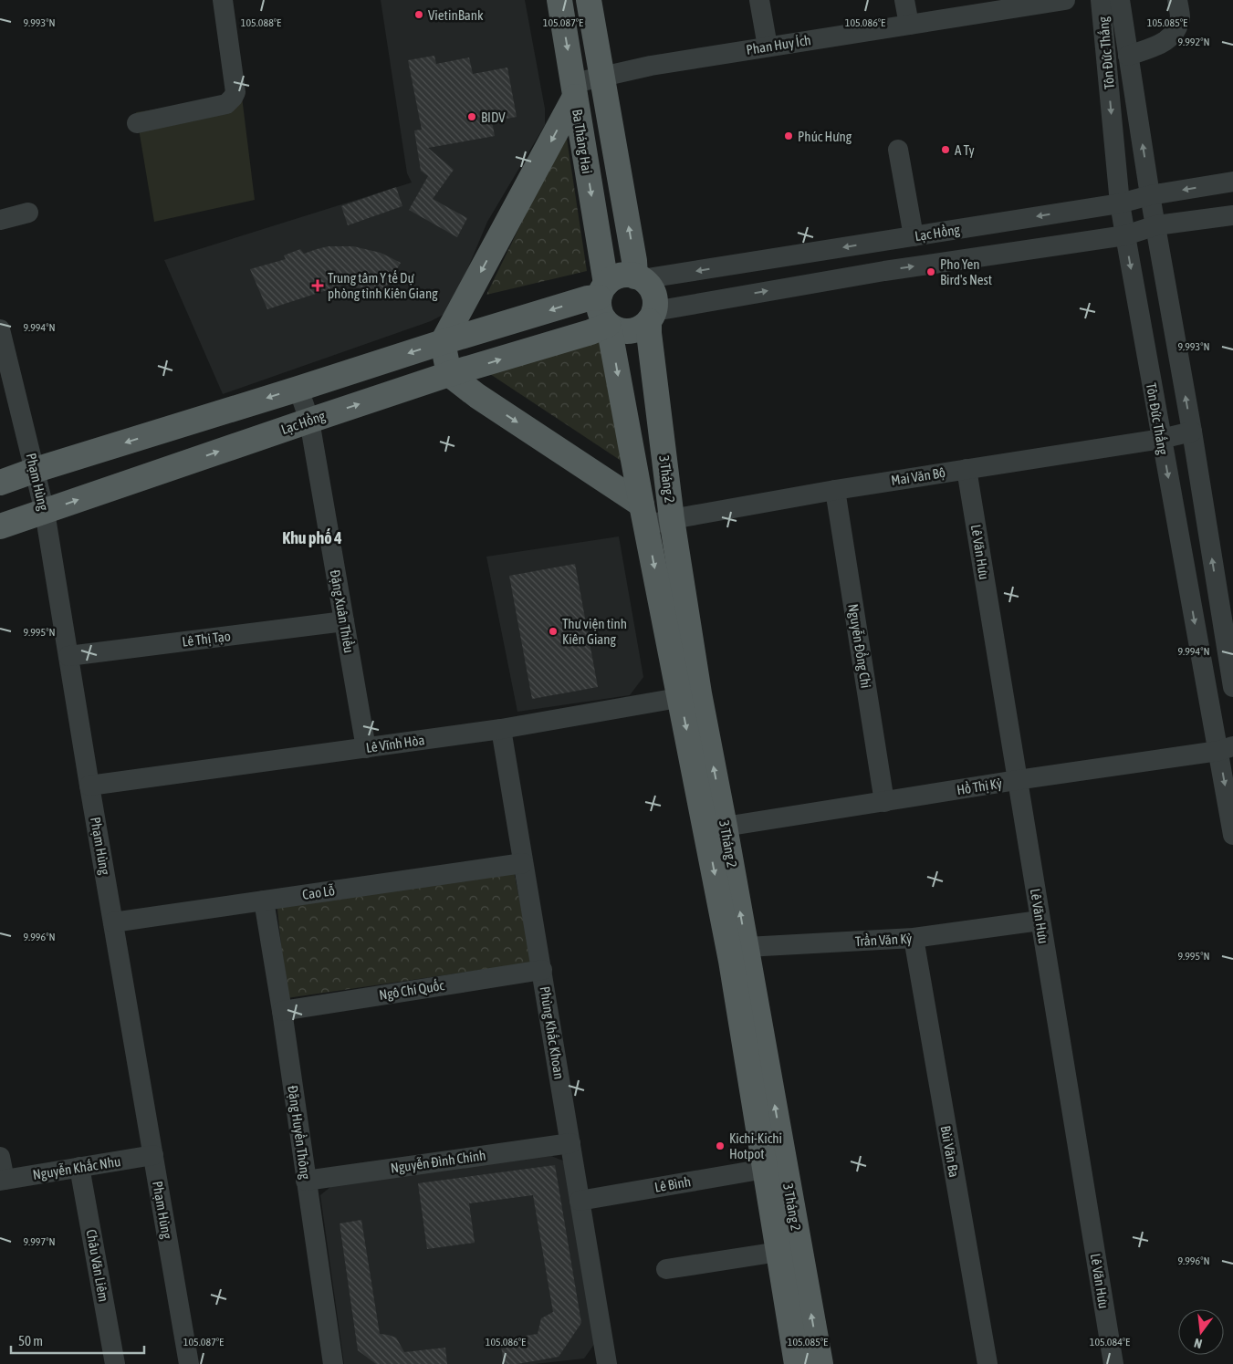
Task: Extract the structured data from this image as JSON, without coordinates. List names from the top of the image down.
{
  "streets": {
    "main road": ["Ba Tháng Hai", "Lạc Hồng", "3 Tháng 2"],
    "street": [
      "Phan Huy Ích",
      "Tôn Đức Thắng",
      "Mai Văn Bộ",
      "Phạm Hùng",
      "Lê Văn Hưu",
      "Đặng Xuân Thiều",
      "Lê Thị Tạo",
      "Nguyễn Đổng Chi",
      "Lê Vĩnh Hòa",
      "Hồ Thị Kỷ",
      "Cao Lỗ",
      "Trần Văn Kỷ",
      "Ngô Chí Quốc",
      "Phùng Khắc Khoan",
      "Đặng Huyền Thông",
      "Bùi Văn Ba",
      "Nguyễn Đình Chính",
      "Nguyễn Khắc Nhu",
      "Lê Bình",
      "Châu Văn Liêm"
    ]
  },
  "crossings": [
    ["Phan Huy Ích", "Ba Tháng Hai"],
    ["Tôn Đức Thắng", "Lạc Hồng"],
    ["Tôn Đức Thắng", "Mai Văn Bộ"],
    ["Tôn Đức Thắng", "Hồ Thị Kỷ"],
    ["Ba Tháng Hai", "Lạc Hồng"],
    ["Ba Tháng Hai", "3 Tháng 2"],
    ["Lạc Hồng", "3 Tháng 2"],
    ["Lạc Hồng", "Phạm Hùng"],
    ["Lạc Hồng", "Đặng Xuân Thiều"],
    ["Mai Văn Bộ", "3 Tháng 2"],
    ["Mai Văn Bộ", "Lê Văn Hưu"],
    ["Mai Văn Bộ", "Nguyễn Đổng Chi"],
    ["3 Tháng 2", "Lê Vĩnh Hòa"],
    ["3 Tháng 2", "Hồ Thị Kỷ"],
    ["3 Tháng 2", "Trần Văn Kỷ"],
    ["3 Tháng 2", "Lê Bình"],
    ["Phạm Hùng", "Lê Thị Tạo"],
    ["Phạm Hùng", "Lê Vĩnh Hòa"],
    ["Phạm Hùng", "Cao Lỗ"],
    ["Phạm Hùng", "Nguyễn Khắc Nhu"],
    ["Lê Văn Hưu", "Hồ Thị Kỷ"],
    ["Lê Văn Hưu", "Trần Văn Kỷ"],
    ["Đặng Xuân Thiều", "Lê Thị Tạo"],
    ["Đặng Xuân Thiều", "Lê Vĩnh Hòa"],
    ["Nguyễn Đổng Chi", "Hồ Thị Kỷ"],
    ["Lê Vĩnh Hòa", "Phùng Khắc Khoan"],
    ["Cao Lỗ", "Phùng Khắc Khoan"],
    ["Cao Lỗ", "Đặng Huyền Thông"],
    ["Trần Văn Kỷ", "Bùi Văn Ba"],
    ["Ngô Chí Quốc", "Phùng Khắc Khoan"],
    ["Ngô Chí Quốc", "Đặng Huyền Thông"],
    ["Phùng Khắc Khoan", "Nguyễn Đình Chính"],
    ["Phùng Khắc Khoan", "Lê Bình"],
    ["Đặng Huyền Thông", "Nguyễn Đình Chính"],
    ["Nguyễn Khắc Nhu", "Châu Văn Liêm"]
  ],
  "districts": ["Khu phố 4"],
  "places": {
    "other": [
      "VietinBank",
      "BIDV",
      "Phúc Hưng",
      "A Ty",
      "Pho Yen Bird's Nest",
      "Thư viện tỉnh Kiên Giang",
      "Kichi-Kichi Hotpot"
    ],
    "health": ["Trung tâm Y tế Dự phòng tỉnh Kiên Giang"]
  },
  "scale_bar": "50 m",
  "north": "bottom",
  "coordinates": [
    "9.993°N",
    "105.088°E",
    "105.087°E",
    "105.086°E",
    "105.085°E",
    "9.992°N",
    "9.994°N",
    "9.995°N",
    "9.996°N",
    "9.997°N",
    "105.084°E"
  ]
}
